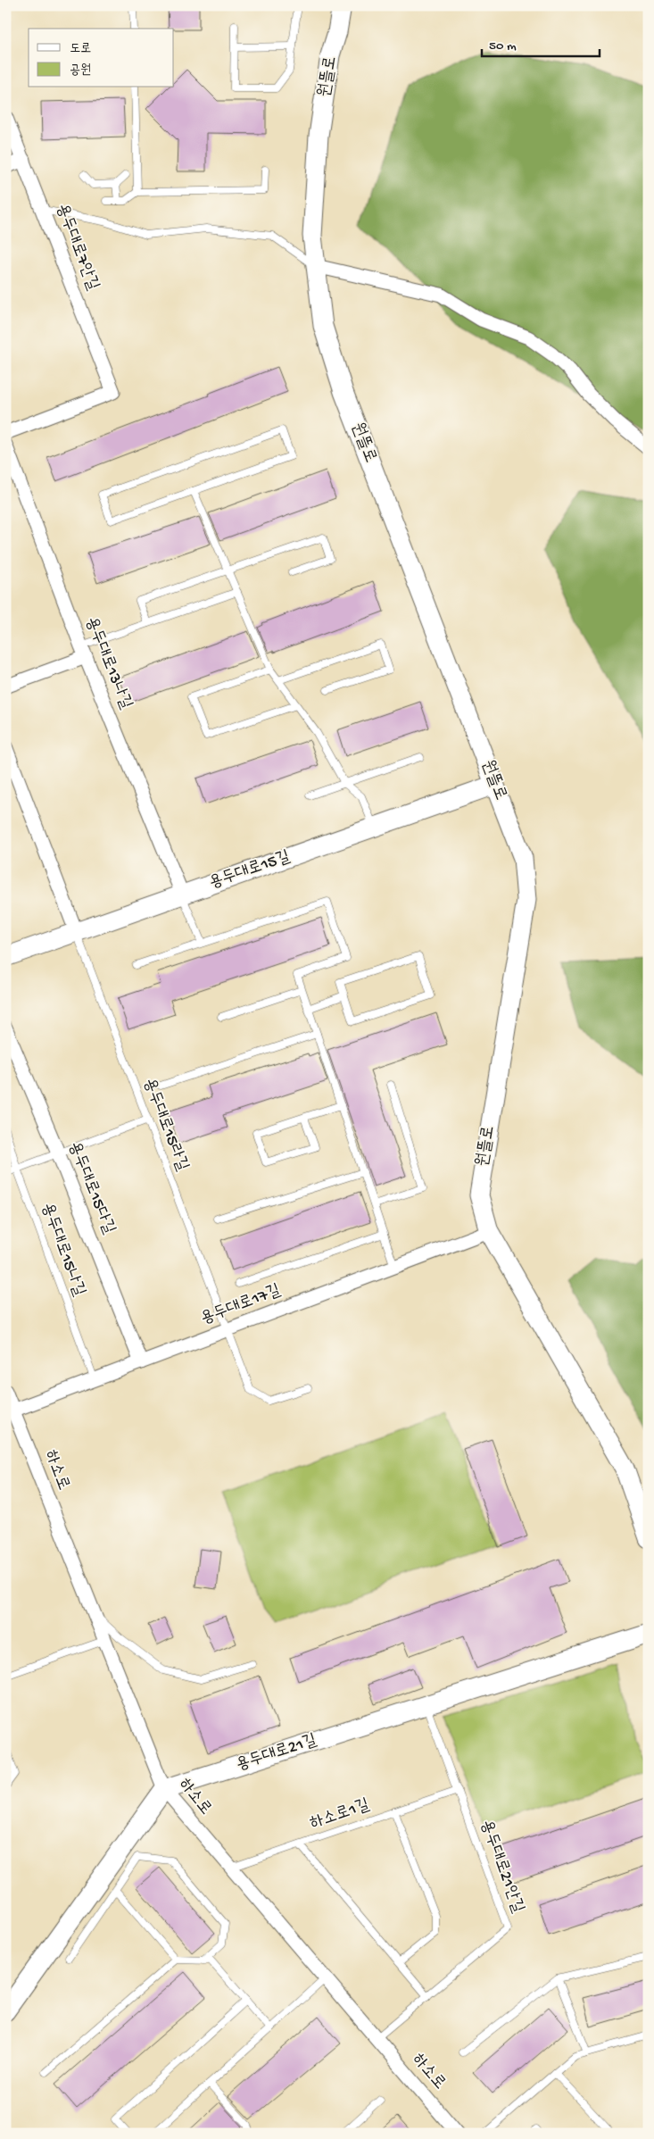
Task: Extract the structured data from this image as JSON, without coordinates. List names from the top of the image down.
{
  "streets": {
    "street": [
      "원뜰로",
      "용두대로7안길",
      "용두대로13나길",
      "용두대로15길",
      "용두대로15다길",
      "용두대로17길",
      "하소로",
      "용두대로21길"
    ],
    "lane": [
      "용두대로15라길",
      "용두대로15나길",
      "하소로1길",
      "용두대로21안길"
    ]
  },
  "crossings": [
    ["원뜰로", "용두대로15길"],
    ["원뜰로", "용두대로17길"],
    ["용두대로13나길", "용두대로15길"],
    ["용두대로15길", "용두대로15라길"],
    ["용두대로15라길", "용두대로17길"],
    ["용두대로15다길", "용두대로17길"],
    ["용두대로15나길", "용두대로17길"],
    ["용두대로17길", "하소로"],
    ["하소로", "용두대로21길"],
    ["하소로", "하소로1길"],
    ["하소로", "용두대로21안길"],
    ["용두대로21길", "용두대로21안길"],
    ["하소로1길", "용두대로21안길"]
  ],
  "legend": ["도로", "공원"],
  "scale_bar": "50 m"
}
